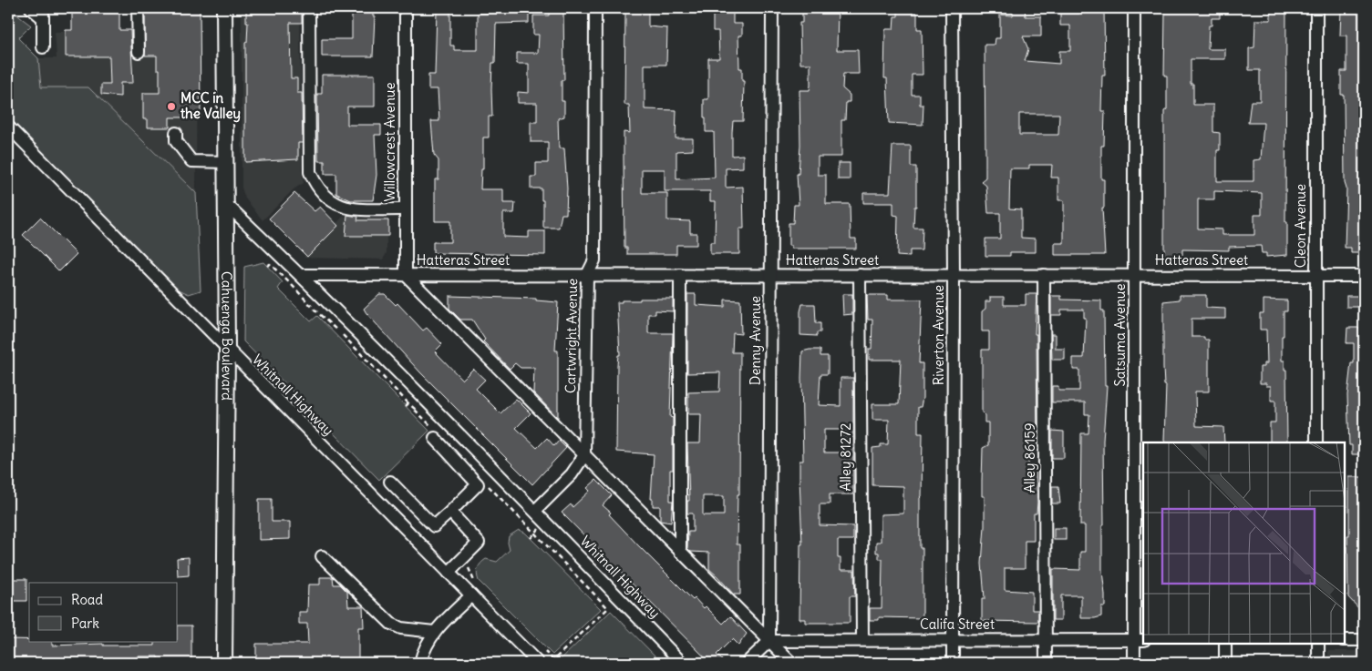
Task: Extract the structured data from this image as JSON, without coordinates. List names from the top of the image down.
{
  "streets": {
    "main road": ["Cahuenga Boulevard"],
    "street": [
      "Willowcrest Avenue",
      "Cleon Avenue",
      "Hatteras Street",
      "Riverton Avenue",
      "Satsuma Avenue",
      "Cartwright Avenue",
      "Denny Avenue",
      "Whitnall Highway",
      "Alley 81272",
      "Alley 86159",
      "Califa Street"
    ]
  },
  "crossings": [
    ["Willowcrest Avenue", "Hatteras Street"],
    ["Cleon Avenue", "Hatteras Street"],
    ["Hatteras Street", "Riverton Avenue"],
    ["Hatteras Street", "Satsuma Avenue"],
    ["Hatteras Street", "Cartwright Avenue"],
    ["Hatteras Street", "Denny Avenue"],
    ["Hatteras Street", "Whitnall Highway"],
    ["Hatteras Street", "Alley 81272"],
    ["Hatteras Street", "Alley 86159"],
    ["Riverton Avenue", "Califa Street"],
    ["Satsuma Avenue", "Califa Street"],
    ["Cahuenga Boulevard", "Whitnall Highway"],
    ["Denny Avenue", "Califa Street"],
    ["Alley 81272", "Califa Street"],
    ["Alley 86159", "Califa Street"]
  ],
  "places": ["MCC in the Valley"],
  "legend": ["Road", "Park"]
}
